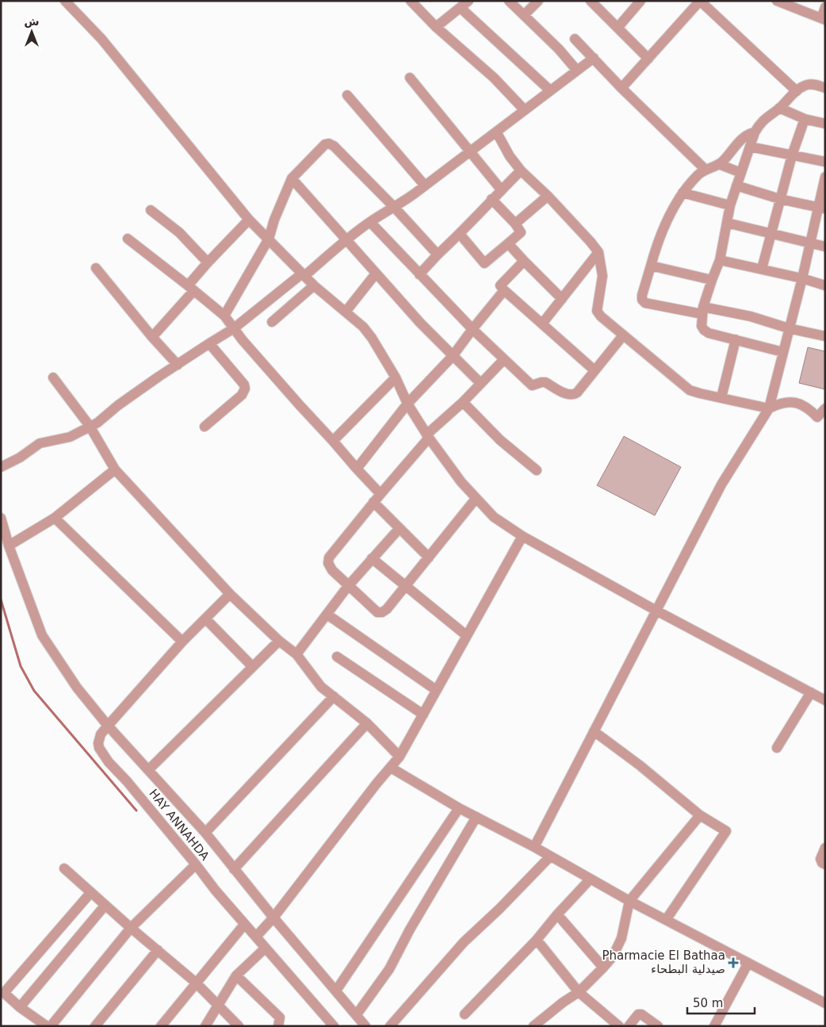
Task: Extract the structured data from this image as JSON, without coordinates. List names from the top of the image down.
{
  "streets": {
    "street": ["HAY ANNAHDA"]
  },
  "places": {
    "health": ["Pharmacie El Bathaa صيدلية البطحاء"]
  },
  "scale_bar": "50 m",
  "north": "top"
}
